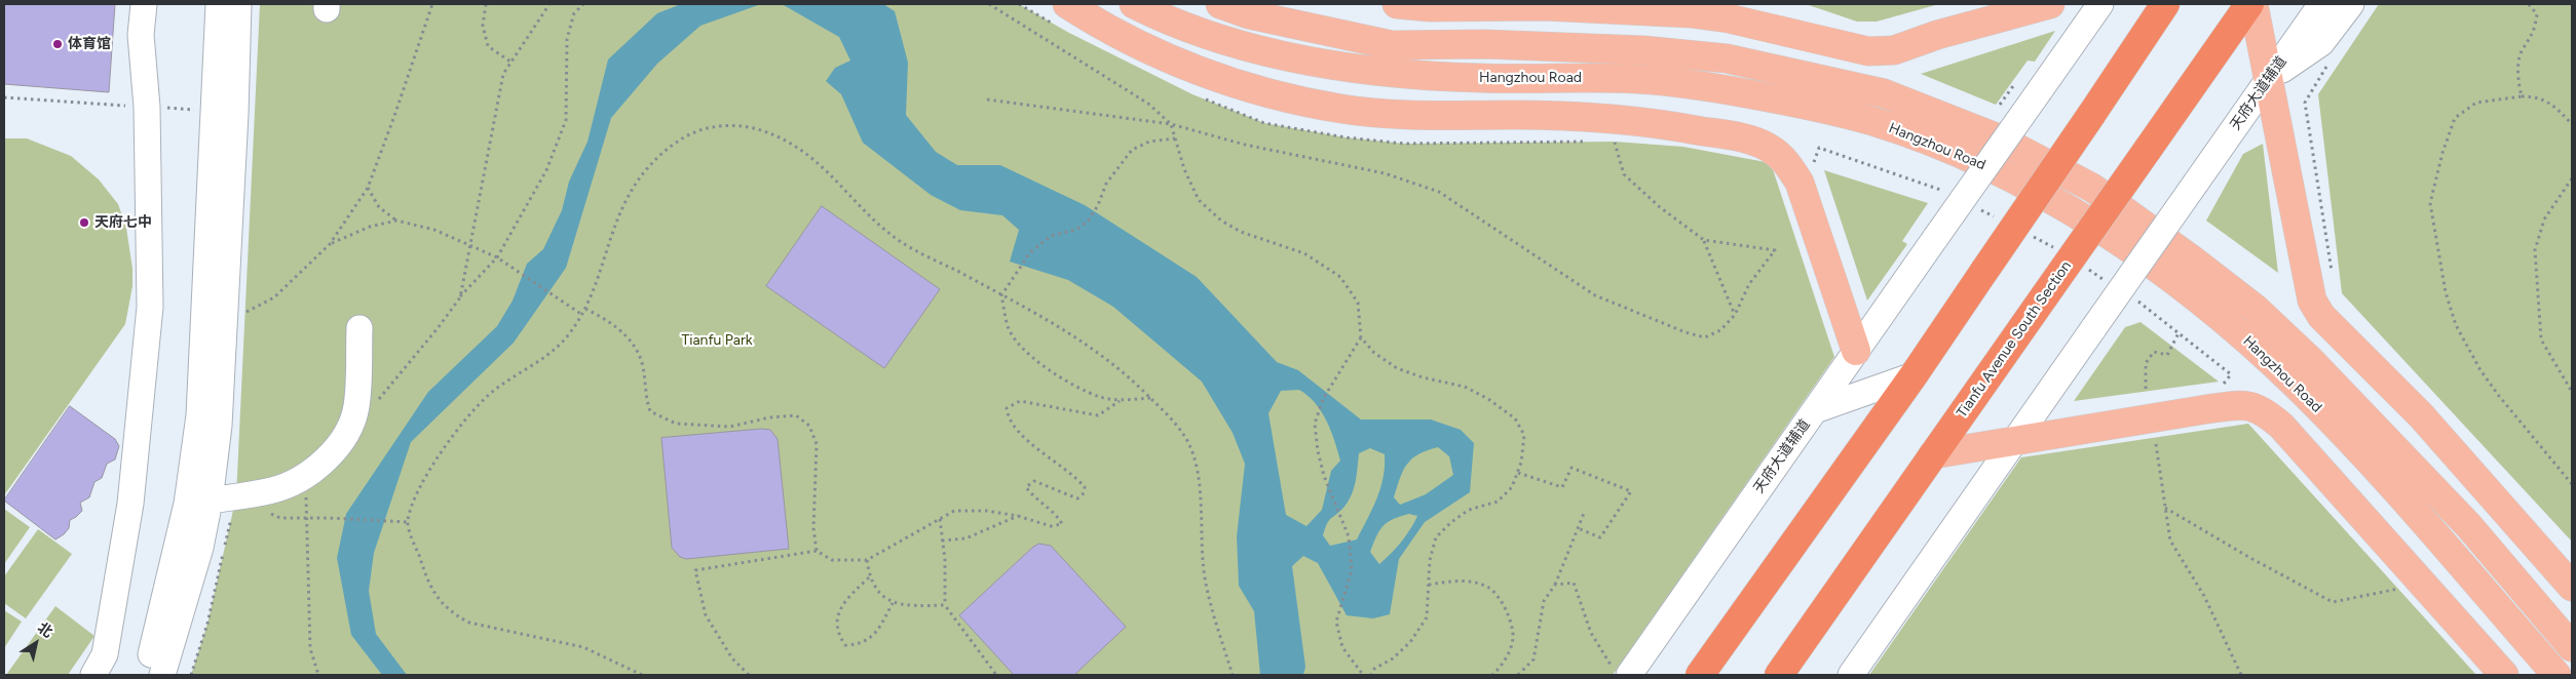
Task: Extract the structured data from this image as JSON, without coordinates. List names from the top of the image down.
{
  "streets": {
    "highway": ["Tianfu Avenue South Section"],
    "main road": ["Hangzhou Road"],
    "street": ["天府大道辅道"]
  },
  "parks": ["Tianfu Park"],
  "places": ["体育馆", "天府七中"],
  "north": "top right"
}
